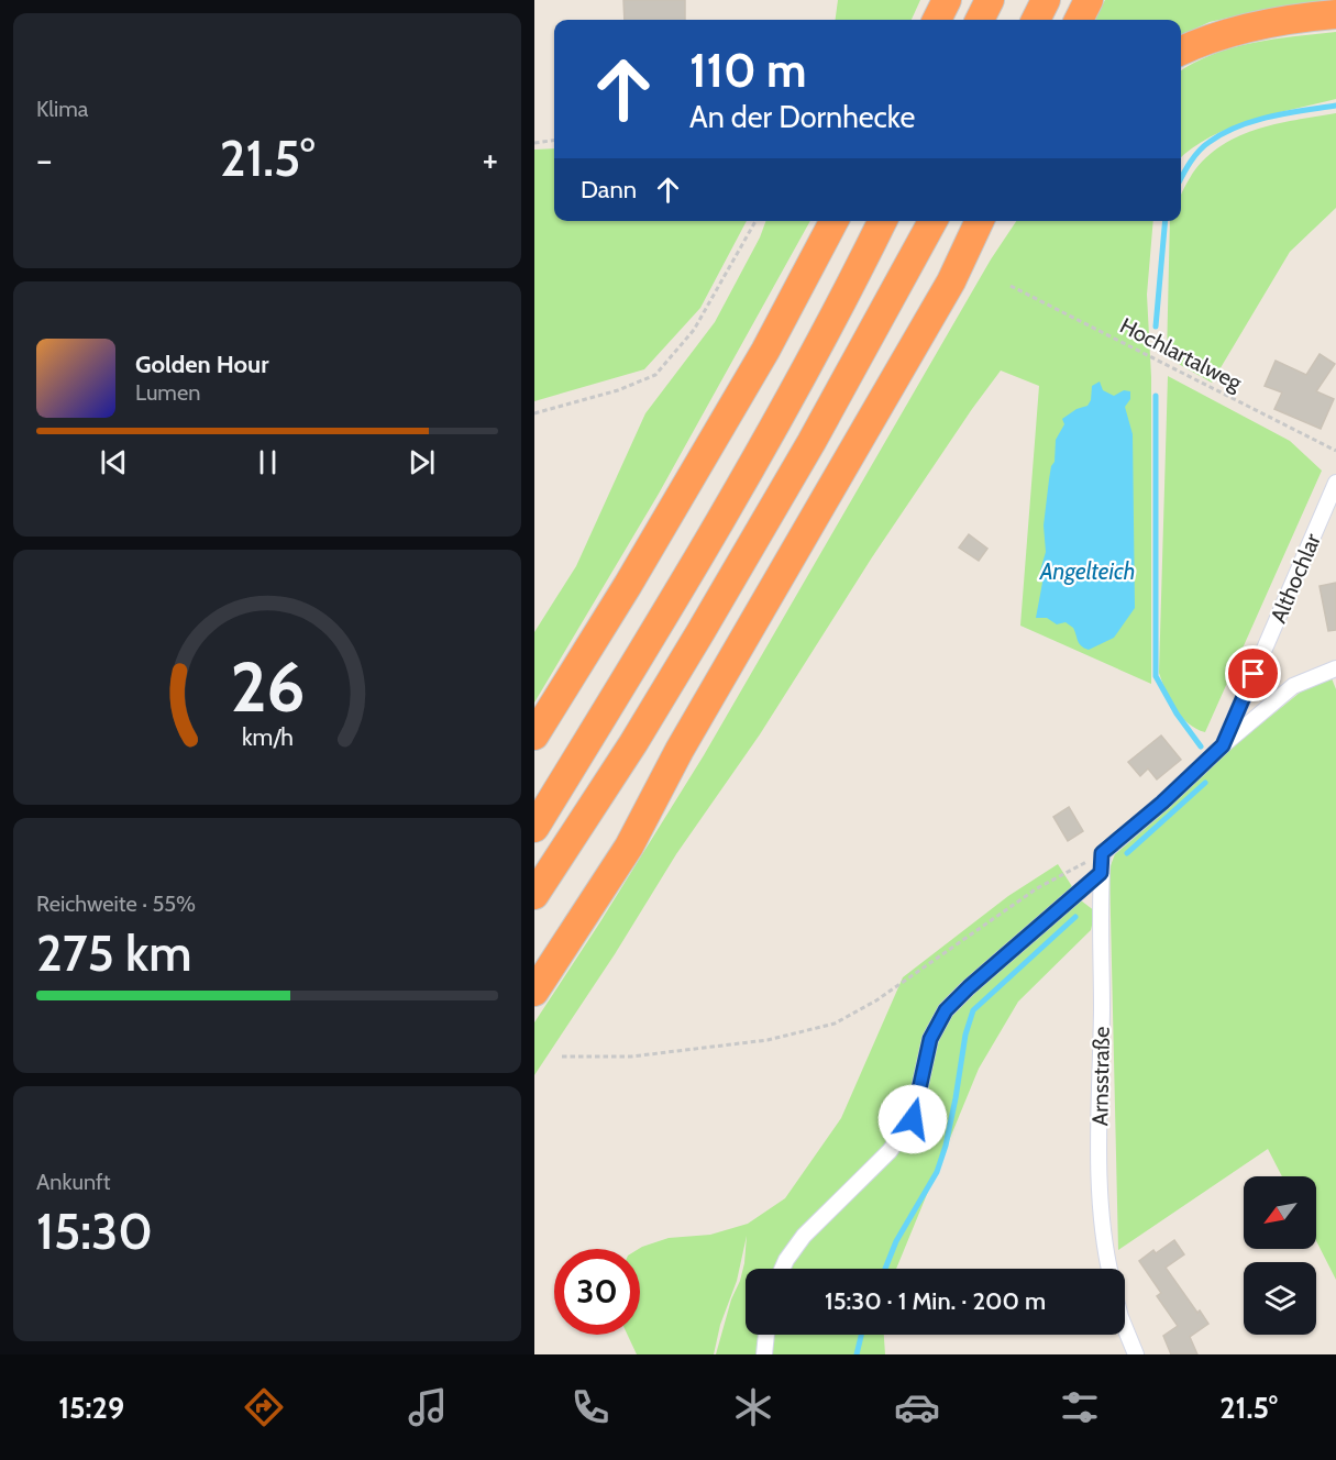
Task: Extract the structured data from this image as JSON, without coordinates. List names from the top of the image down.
{
  "streets": {
    "street": ["Althochlar", "Arnsstraße"],
    "path": ["Hochlartalweg"]
  },
  "water": ["Angelteich"],
  "north": "bottom left",
  "page": {
    "tile": [
      "Klima",
      ["Reichweite · 55%", "275 km"],
      ["Ankunft", "15:30"]
    ],
    "turn": ["110 m", "An der Dornhecke"],
    "heat": ["−", "21.5°", "+"],
    "then": "Dann",
    "song": ["Golden Hour", "Lumen"],
    "limit": "30",
    "trip": "15:30 · 1 Min. · 200 m",
    "tabs": ["15:29", "21.5°"],
    "gauge": ["26", "km/h"]
  }
}
